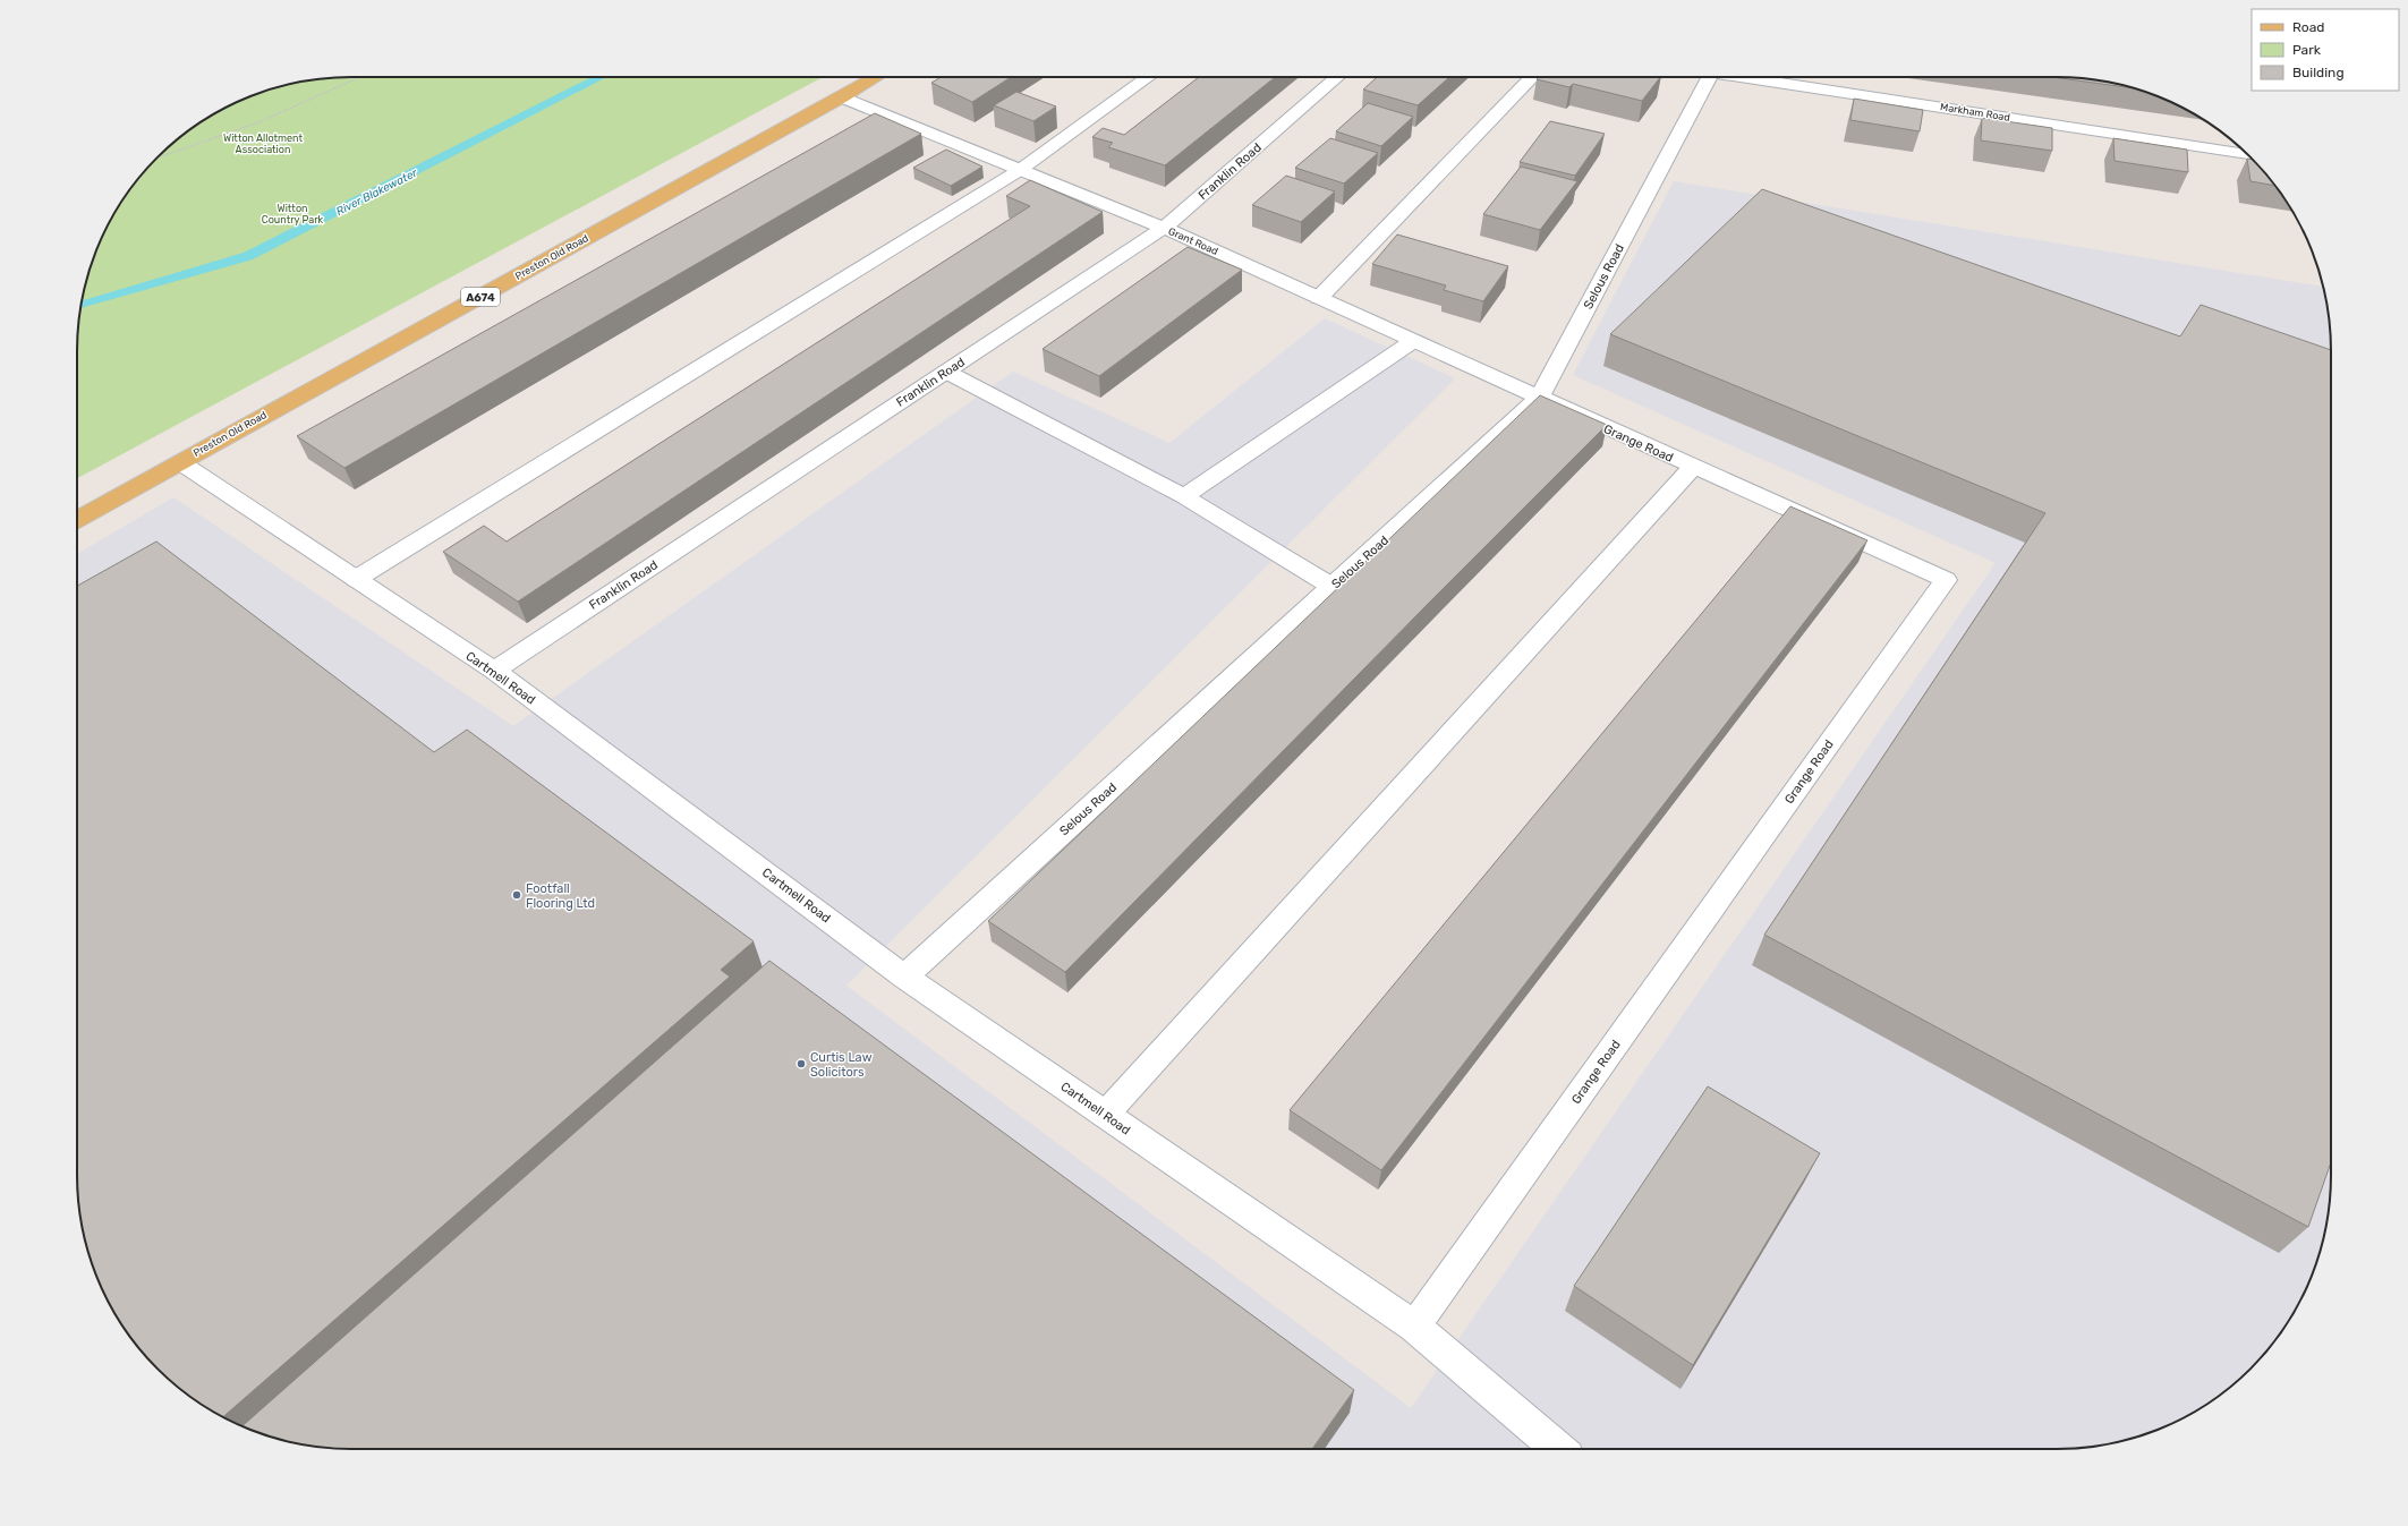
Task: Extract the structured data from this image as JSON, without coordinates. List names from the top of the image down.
{
  "streets": {
    "main road": ["Preston Old Road", "A674"],
    "street": [
      "Markham Road",
      "Franklin Road",
      "Grant Road",
      "Selous Road",
      "Grange Road",
      "Cartmell Road"
    ]
  },
  "crossings": [
    ["Franklin Road", "Grant Road"],
    ["Franklin Road", "Cartmell Road"],
    ["Grant Road", "Preston Old Road"],
    ["Grant Road", "Selous Road"],
    ["Grant Road", "Grange Road"],
    ["Preston Old Road", "Cartmell Road"],
    ["Selous Road", "Grange Road"],
    ["Selous Road", "Cartmell Road"],
    ["Grange Road", "Cartmell Road"]
  ],
  "water": ["River Blakewater"],
  "parks": ["Witton Allotment Association", "Witton Country Park"],
  "places": ["Footfall Flooring Ltd", "Curtis Law Solicitors"],
  "legend": ["Road", "Park", "Building"]
}
